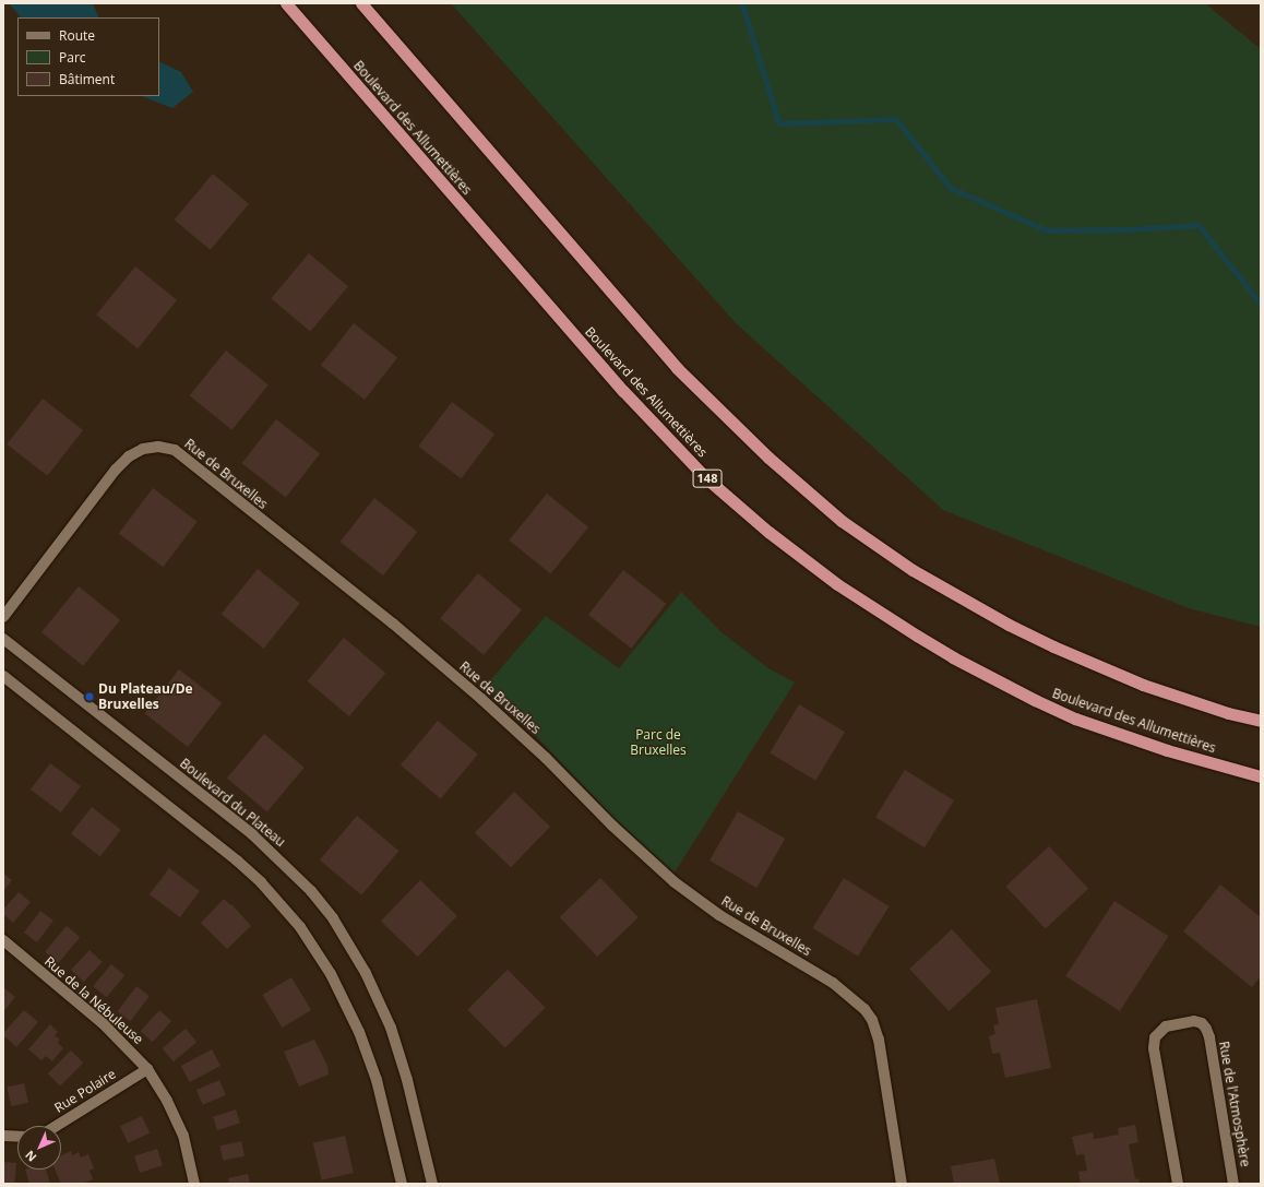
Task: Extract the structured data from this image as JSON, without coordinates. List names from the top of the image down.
{
  "streets": {
    "highway": ["Boulevard des Allumettières", "148"],
    "street": [
      "Rue de Bruxelles",
      "Boulevard du Plateau",
      "Rue de la Nébuleuse",
      "Rue Polaire",
      "Rue de l'Atmosphère"
    ]
  },
  "crossings": [
    ["Rue de la Nébuleuse", "Rue Polaire"]
  ],
  "parks": ["Parc de Bruxelles"],
  "places": ["Du Plateau/De Bruxelles"],
  "legend": ["Route", "Parc", "Bâtiment"],
  "north": "bottom left"
}
